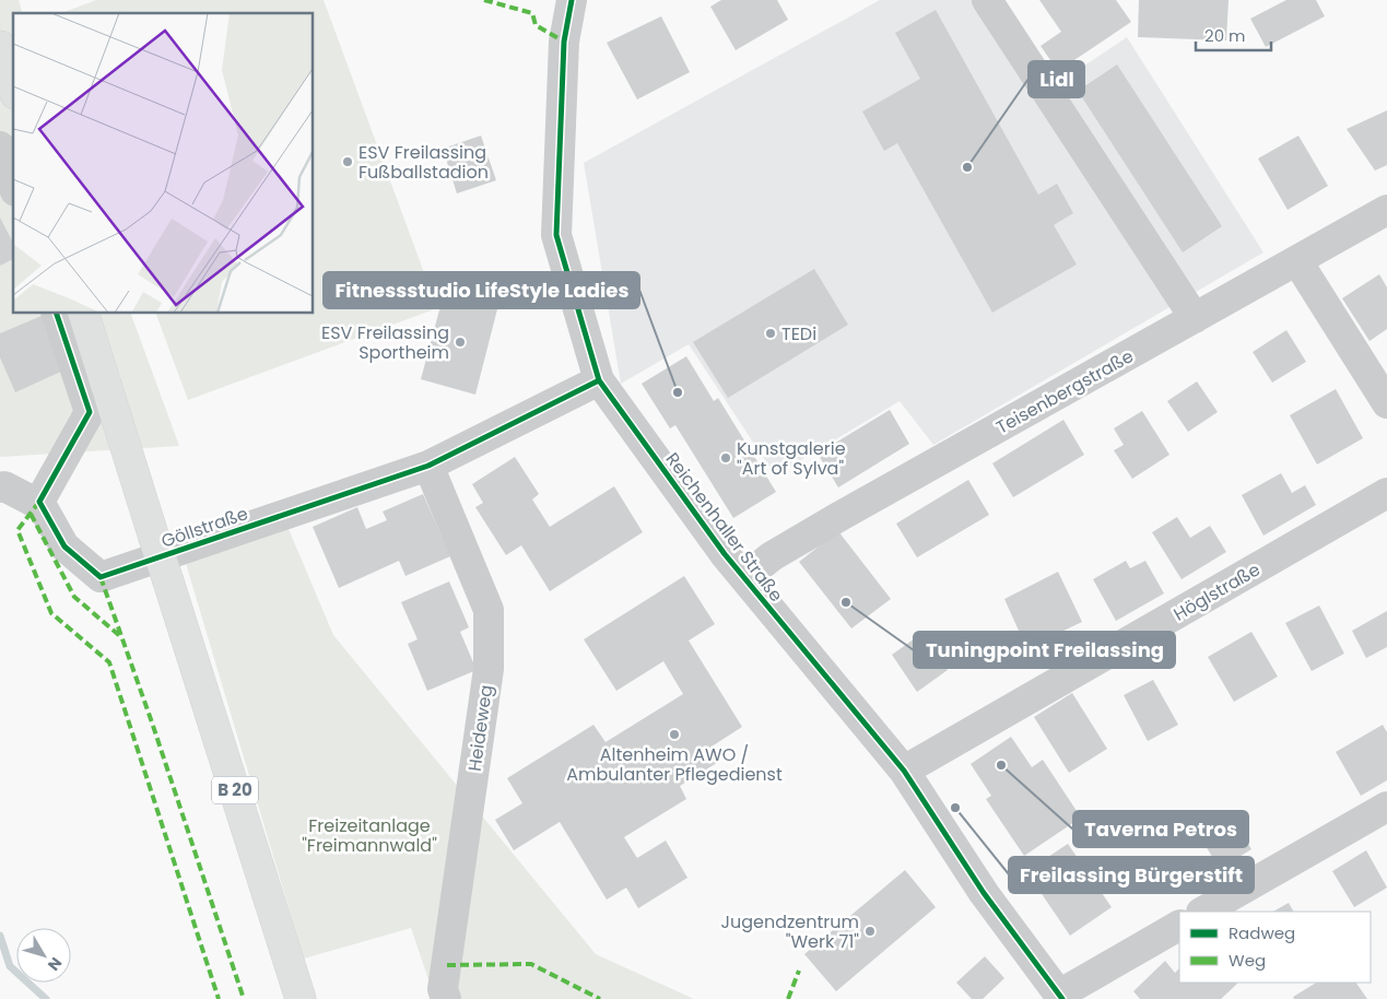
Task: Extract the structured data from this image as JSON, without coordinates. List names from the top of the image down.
{
  "streets": {
    "main road": ["B 20"],
    "street": [
      "Teisenbergstraße",
      "Göllstraße",
      "Reichenhaller Straße",
      "Höglstraße",
      "Heideweg"
    ]
  },
  "crossings": [
    ["Teisenbergstraße", "Reichenhaller Straße"],
    ["Göllstraße", "Reichenhaller Straße"],
    ["Göllstraße", "Heideweg"],
    ["Reichenhaller Straße", "Höglstraße"]
  ],
  "parks": ["Freizeitanlage \"Freimannwald\""],
  "places": [
    "ESV Freilassing Fußballstadion",
    "Lidl",
    "TEDi",
    "ESV Freilassing Sportheim",
    "Fitnessstudio LifeStyle Ladies",
    "Kunstgalerie \"Art of Sylva\"",
    "Tuningpoint Freilassing",
    "Altenheim AWO / Ambulanter Pflegedienst",
    "Taverna Petros",
    "Freilassing Bürgerstift",
    "Jugendzentrum \"Werk 71\""
  ],
  "legend": ["Radweg", "Weg"],
  "scale_bar": "20 m",
  "north": "bottom right"
}
